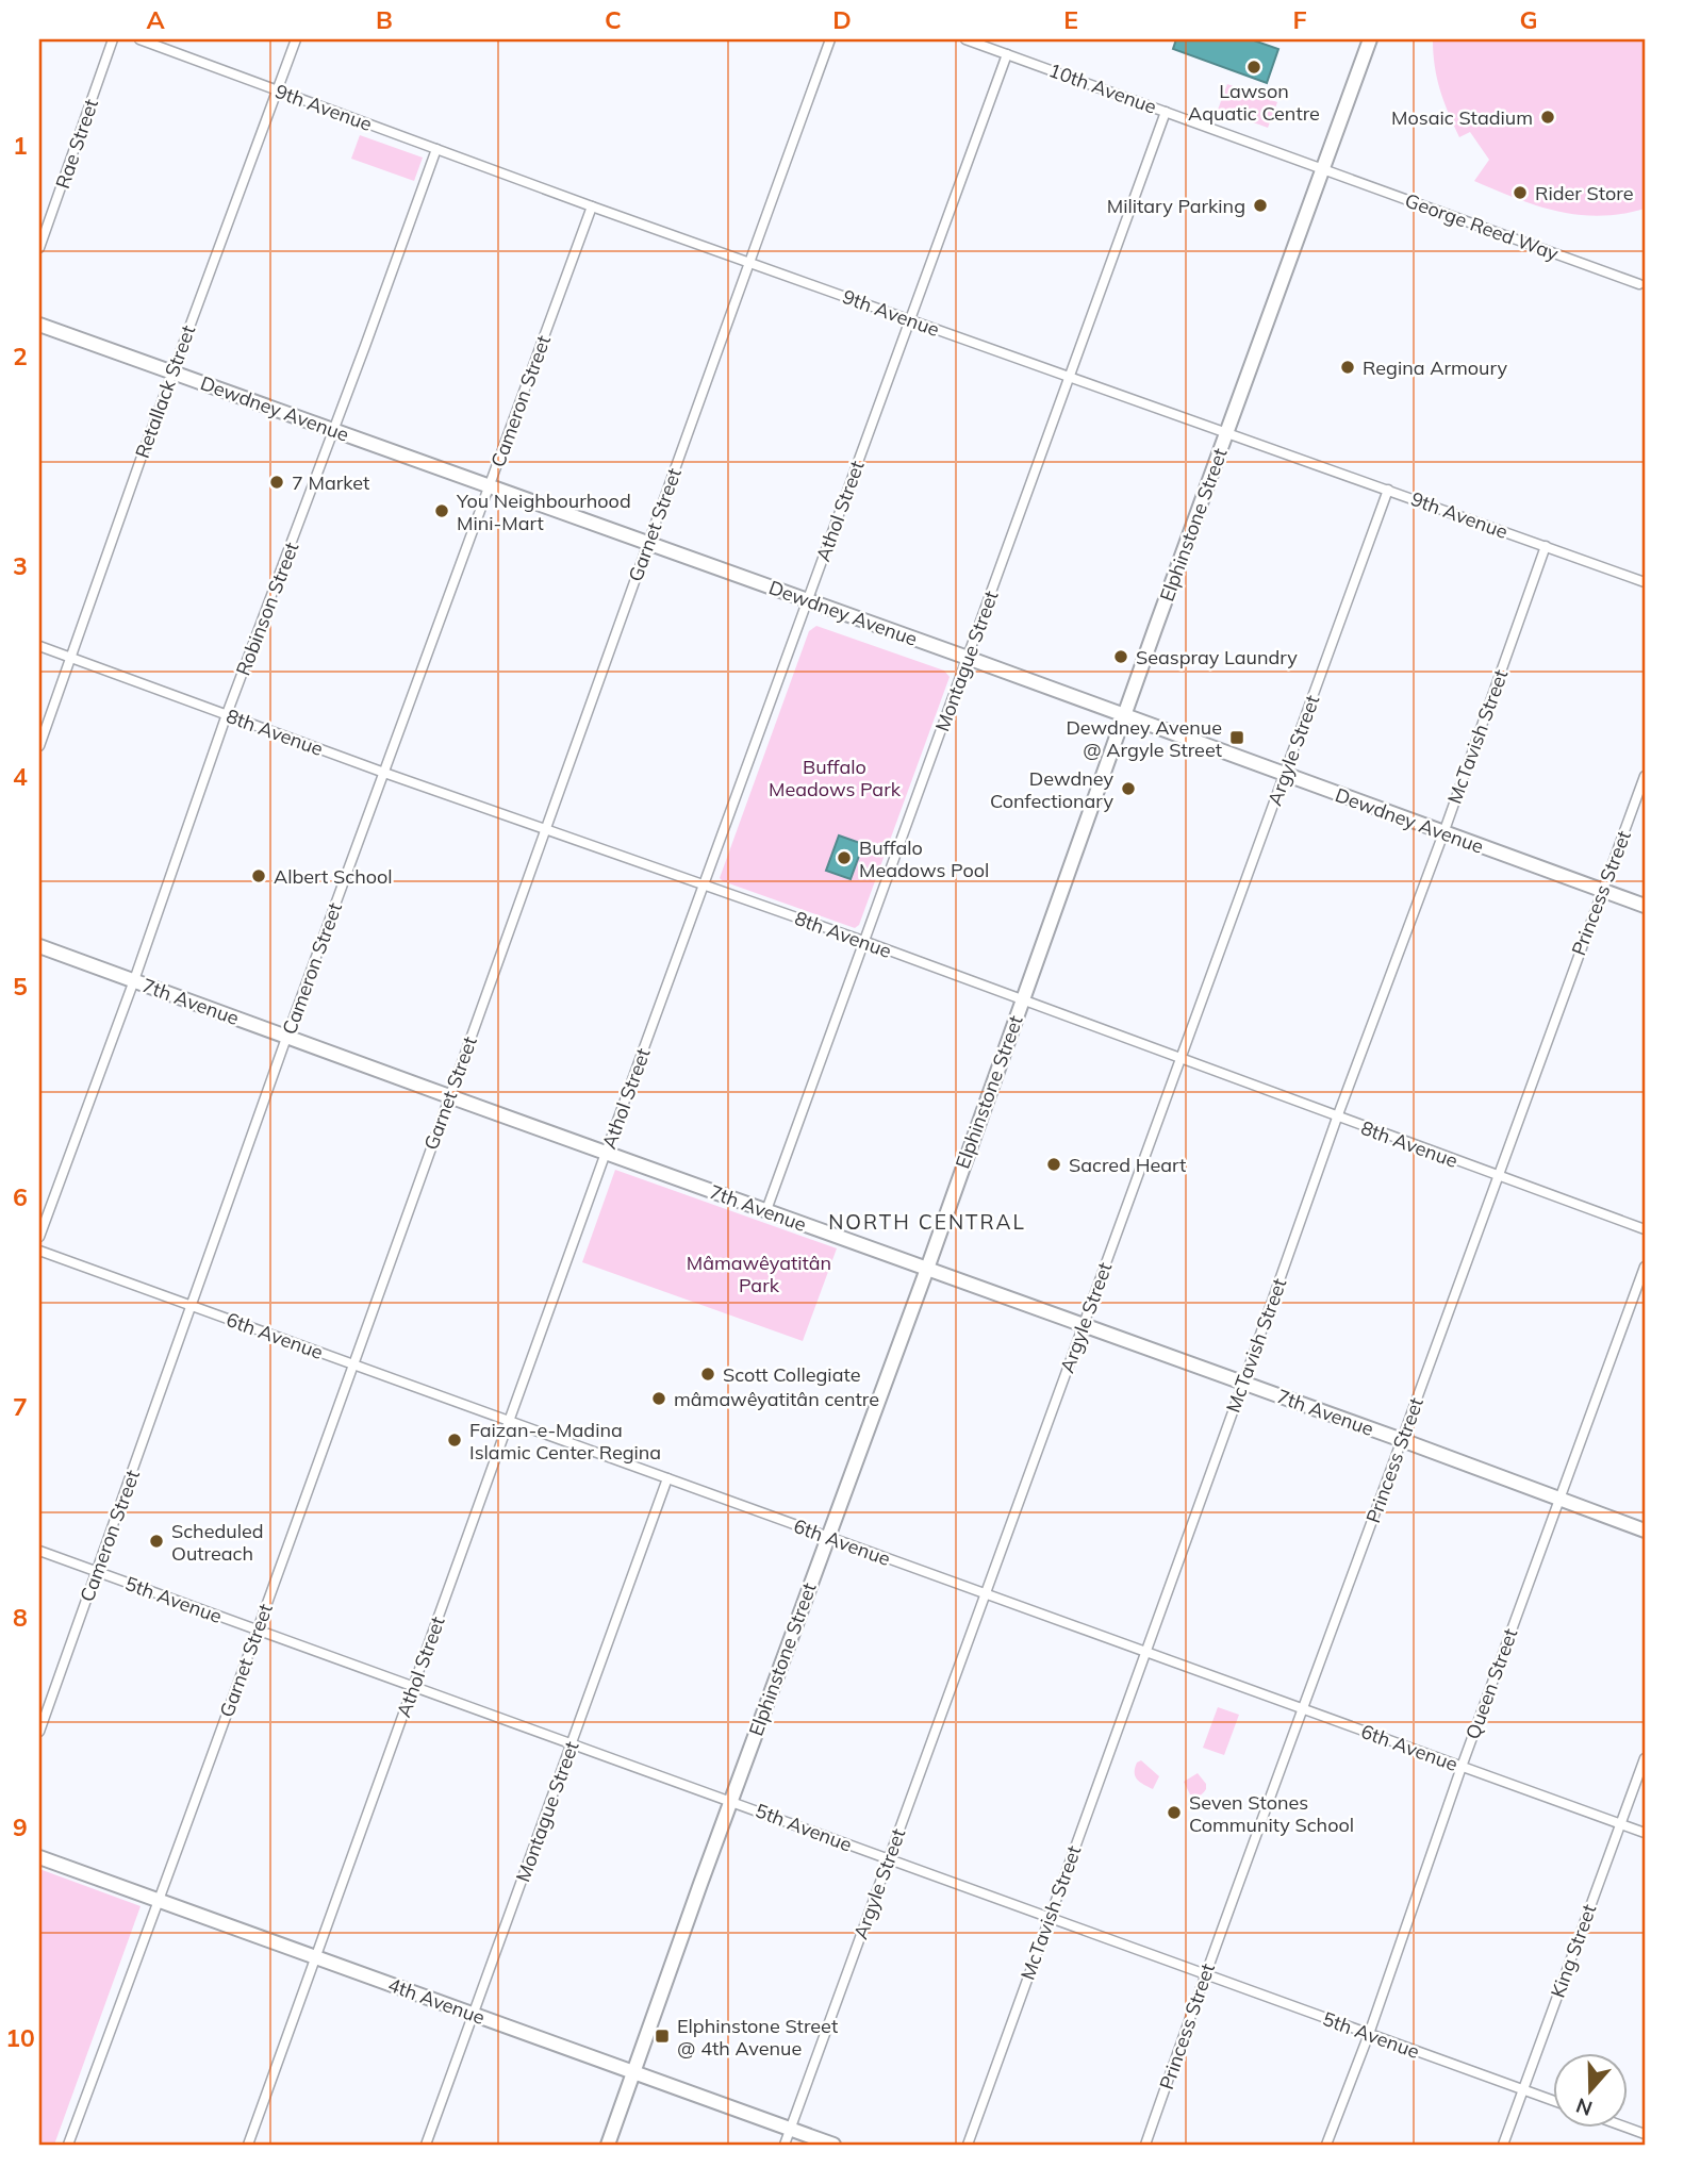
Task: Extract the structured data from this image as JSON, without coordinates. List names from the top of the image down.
{
  "streets": {
    "street": [
      "10th Avenue",
      "9th Avenue",
      "Rae Street",
      "George Reed Way",
      "Retallack Street",
      "Cameron Street",
      "Dewdney Avenue",
      "Athol Street",
      "Garnet Street",
      "Elphinstone Street",
      "Robinson Street",
      "Montague Street",
      "8th Avenue",
      "McTavish Street",
      "Argyle Street",
      "Princess Street",
      "7th Avenue",
      "6th Avenue",
      "5th Avenue",
      "Queen Street",
      "King Street",
      "4th Avenue"
    ]
  },
  "crossings": [
    ["10th Avenue", "George Reed Way"],
    ["10th Avenue", "Athol Street"],
    ["10th Avenue", "Elphinstone Street"],
    ["10th Avenue", "Montague Street"],
    ["9th Avenue", "Retallack Street"],
    ["9th Avenue", "Cameron Street"],
    ["9th Avenue", "Athol Street"],
    ["9th Avenue", "Garnet Street"],
    ["9th Avenue", "Elphinstone Street"],
    ["9th Avenue", "Robinson Street"],
    ["9th Avenue", "Montague Street"],
    ["9th Avenue", "McTavish Street"],
    ["9th Avenue", "Argyle Street"],
    ["George Reed Way", "Elphinstone Street"],
    ["Retallack Street", "Dewdney Avenue"],
    ["Retallack Street", "8th Avenue"],
    ["Cameron Street", "Dewdney Avenue"],
    ["Cameron Street", "8th Avenue"],
    ["Cameron Street", "7th Avenue"],
    ["Cameron Street", "6th Avenue"],
    ["Cameron Street", "5th Avenue"],
    ["Dewdney Avenue", "Athol Street"],
    ["Dewdney Avenue", "Garnet Street"],
    ["Dewdney Avenue", "Elphinstone Street"],
    ["Dewdney Avenue", "Robinson Street"],
    ["Dewdney Avenue", "Montague Street"],
    ["Dewdney Avenue", "McTavish Street"],
    ["Dewdney Avenue", "Argyle Street"],
    ["Dewdney Avenue", "Princess Street"],
    ["Athol Street", "8th Avenue"],
    ["Athol Street", "7th Avenue"],
    ["Athol Street", "6th Avenue"],
    ["Athol Street", "5th Avenue"],
    ["Athol Street", "4th Avenue"],
    ["Garnet Street", "8th Avenue"],
    ["Garnet Street", "7th Avenue"],
    ["Garnet Street", "6th Avenue"],
    ["Garnet Street", "5th Avenue"],
    ["Garnet Street", "4th Avenue"],
    ["Elphinstone Street", "8th Avenue"],
    ["Elphinstone Street", "7th Avenue"],
    ["Elphinstone Street", "6th Avenue"],
    ["Elphinstone Street", "5th Avenue"],
    ["Elphinstone Street", "4th Avenue"],
    ["Robinson Street", "8th Avenue"],
    ["Robinson Street", "7th Avenue"],
    ["Montague Street", "8th Avenue"],
    ["Montague Street", "7th Avenue"],
    ["Montague Street", "6th Avenue"],
    ["Montague Street", "5th Avenue"],
    ["Montague Street", "4th Avenue"],
    ["8th Avenue", "McTavish Street"],
    ["8th Avenue", "Argyle Street"],
    ["8th Avenue", "Princess Street"],
    ["McTavish Street", "7th Avenue"],
    ["McTavish Street", "6th Avenue"],
    ["McTavish Street", "5th Avenue"],
    ["Argyle Street", "7th Avenue"],
    ["Argyle Street", "6th Avenue"],
    ["Argyle Street", "5th Avenue"],
    ["Argyle Street", "4th Avenue"],
    ["Princess Street", "7th Avenue"],
    ["Princess Street", "6th Avenue"],
    ["Princess Street", "5th Avenue"],
    ["7th Avenue", "Queen Street"],
    ["6th Avenue", "Queen Street"],
    ["6th Avenue", "King Street"],
    ["5th Avenue", "Queen Street"],
    ["5th Avenue", "King Street"]
  ],
  "districts": ["NORTH CENTRAL"],
  "parks": ["Buffalo Meadows Park", "Mâmawêyatitân Park"],
  "places": {
    "other": [
      "Lawson Aquatic Centre",
      "Mosaic Stadium",
      "Rider Store",
      "Military Parking",
      "Regina Armoury",
      "7 Market",
      "You Neighbourhood Mini-Mart",
      "Seaspray Laundry",
      "Dewdney Confectionary",
      "Buffalo Meadows Pool",
      "Albert School",
      "Sacred Heart",
      "Scott Collegiate",
      "mâmawêyatitân centre",
      "Faizan-e-Madina Islamic Center Regina",
      "Scheduled Outreach",
      "Seven Stones Community School"
    ],
    "transit": ["Dewdney Avenue @ Argyle Street", "Elphinstone Street @ 4th Avenue"]
  },
  "north": "bottom",
  "grid": {
    "columns": [
      "A",
      "B",
      "C",
      "D",
      "E",
      "F",
      "G"
    ],
    "rows": [
      "1",
      "2",
      "3",
      "4",
      "5",
      "6",
      "7",
      "8",
      "9",
      "10"
    ]
  }
}
